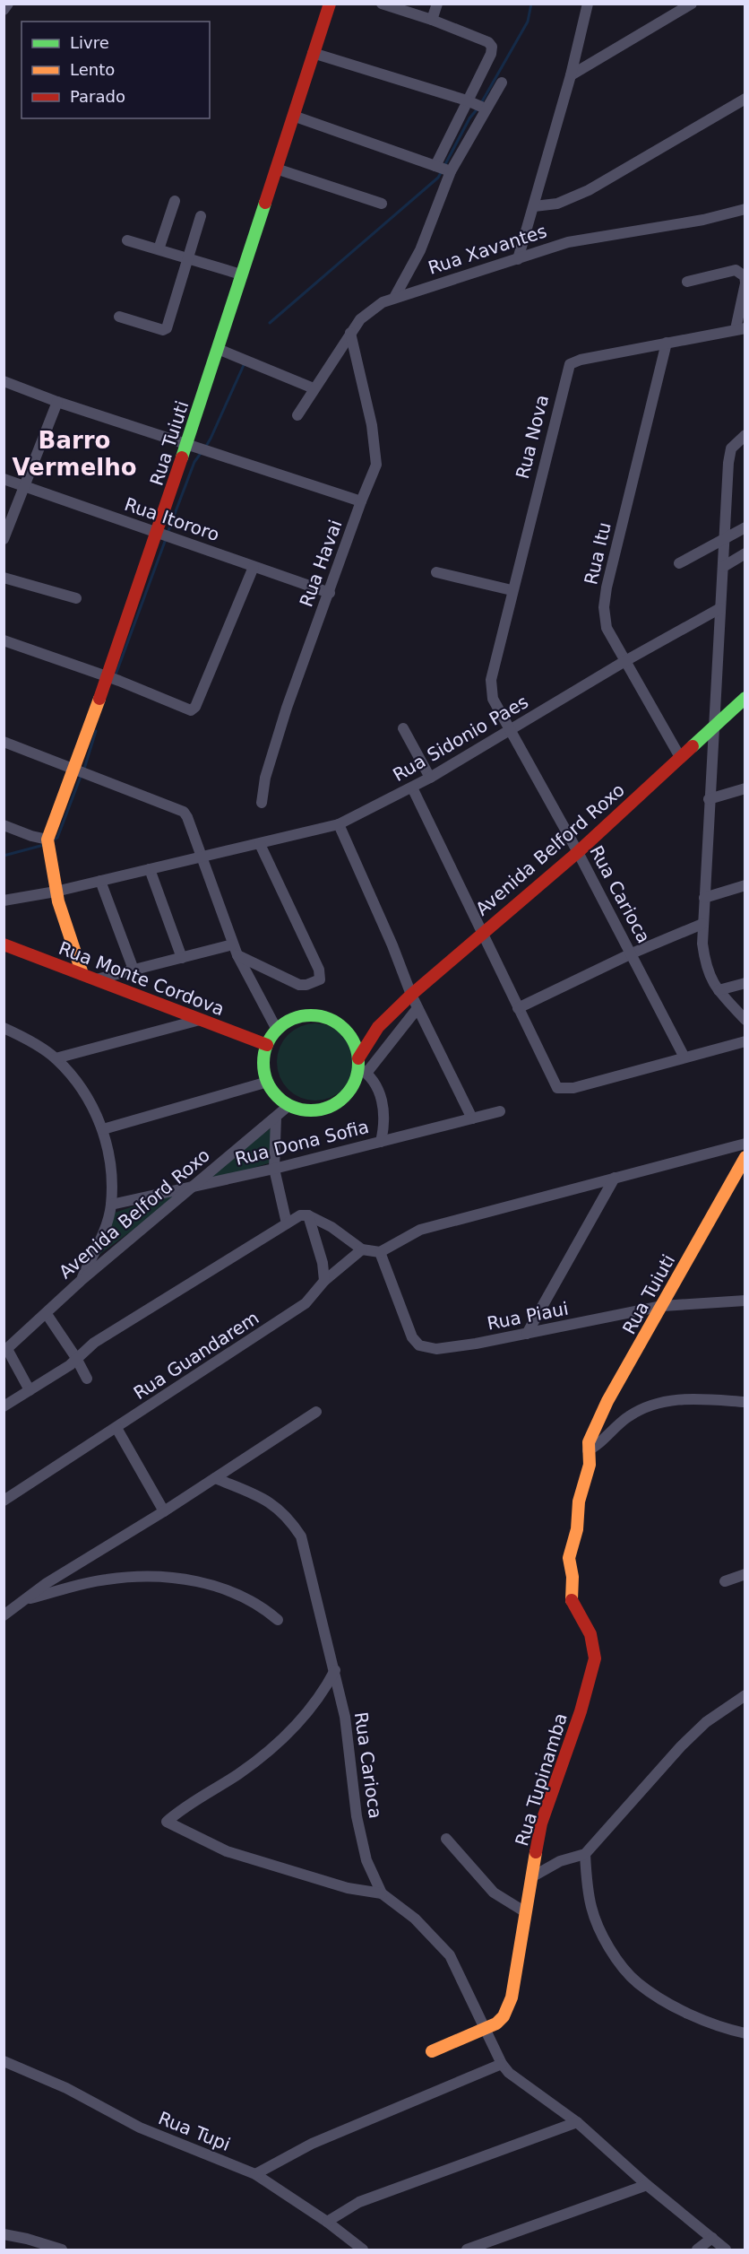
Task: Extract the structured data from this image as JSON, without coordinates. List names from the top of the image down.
{
  "streets": {
    "street": [
      "Rua Xavantes",
      "Rua Nova",
      "Rua Tuiuti",
      "Rua Itororo",
      "Rua Itu",
      "Rua Havai",
      "Rua Sidonio Paes",
      "Avenida Belford Roxo",
      "Rua Carioca",
      "Rua Monte Cordova",
      "Rua Dona Sofia",
      "Rua Piaui",
      "Rua Guandarem",
      "Rua Tupinamba",
      "Rua Tupi"
    ]
  },
  "crossings": [
    ["Rua Xavantes", "Rua Havai"],
    ["Rua Nova", "Rua Itu"],
    ["Rua Nova", "Rua Carioca"],
    ["Rua Tuiuti", "Rua Itororo"],
    ["Rua Tuiuti", "Rua Piaui"],
    ["Rua Tuiuti", "Rua Tupinamba"],
    ["Rua Itororo", "Rua Havai"],
    ["Rua Itu", "Rua Sidonio Paes"],
    ["Rua Itu", "Avenida Belford Roxo"],
    ["Rua Sidonio Paes", "Rua Carioca"],
    ["Avenida Belford Roxo", "Rua Carioca"],
    ["Avenida Belford Roxo", "Rua Monte Cordova"],
    ["Avenida Belford Roxo", "Rua Dona Sofia"],
    ["Rua Carioca", "Rua Tupinamba"]
  ],
  "districts": ["Barro Vermelho"],
  "legend": ["Livre", "Lento", "Parado"]
}
